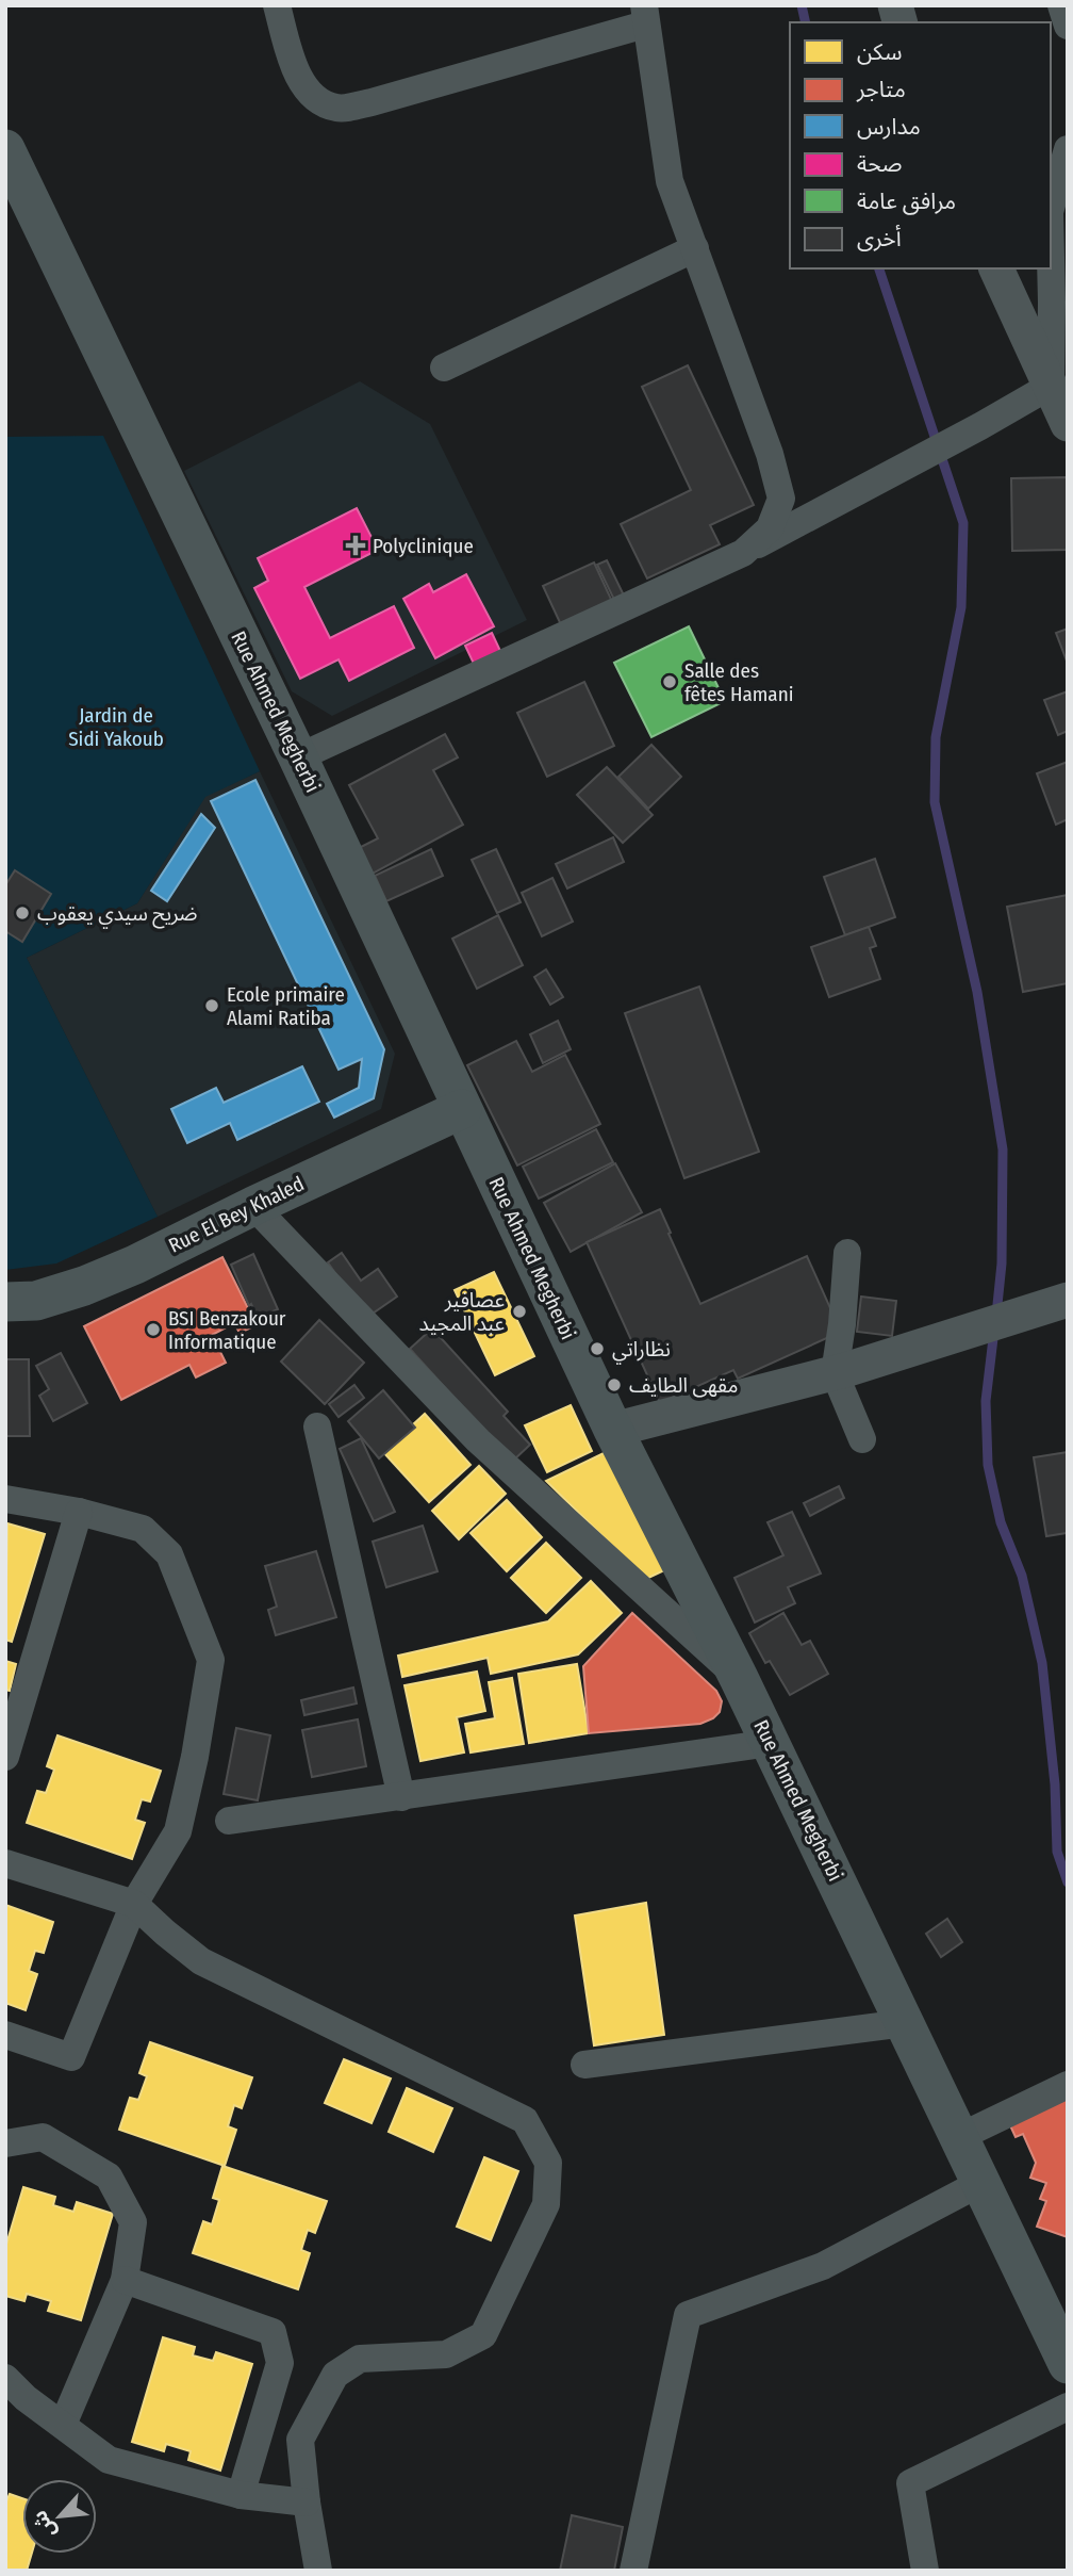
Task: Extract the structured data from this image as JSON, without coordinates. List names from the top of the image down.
{
  "streets": {
    "main road": ["Rue Ahmed Megherbi", "Rue El Bey Khaled"]
  },
  "crossings": [
    ["Rue Ahmed Megherbi", "Rue El Bey Khaled"]
  ],
  "parks": ["Jardin de Sidi Yakoub"],
  "places": {
    "health": ["Polyclinique"],
    "other": [
      "Salle des fêtes Hamani",
      "ضريح سيدي يعقوب",
      "Ecole primaire Alami Ratiba",
      "عصافير عبد المجيد",
      "BSI Benzakour Informatique",
      "نظاراتي",
      "مقهى الطايف"
    ]
  },
  "legend": [
    "سكن",
    "متاجر",
    "مدارس",
    "صحة",
    "مرافق عامة",
    "أخرى"
  ],
  "north": "bottom left"
}
